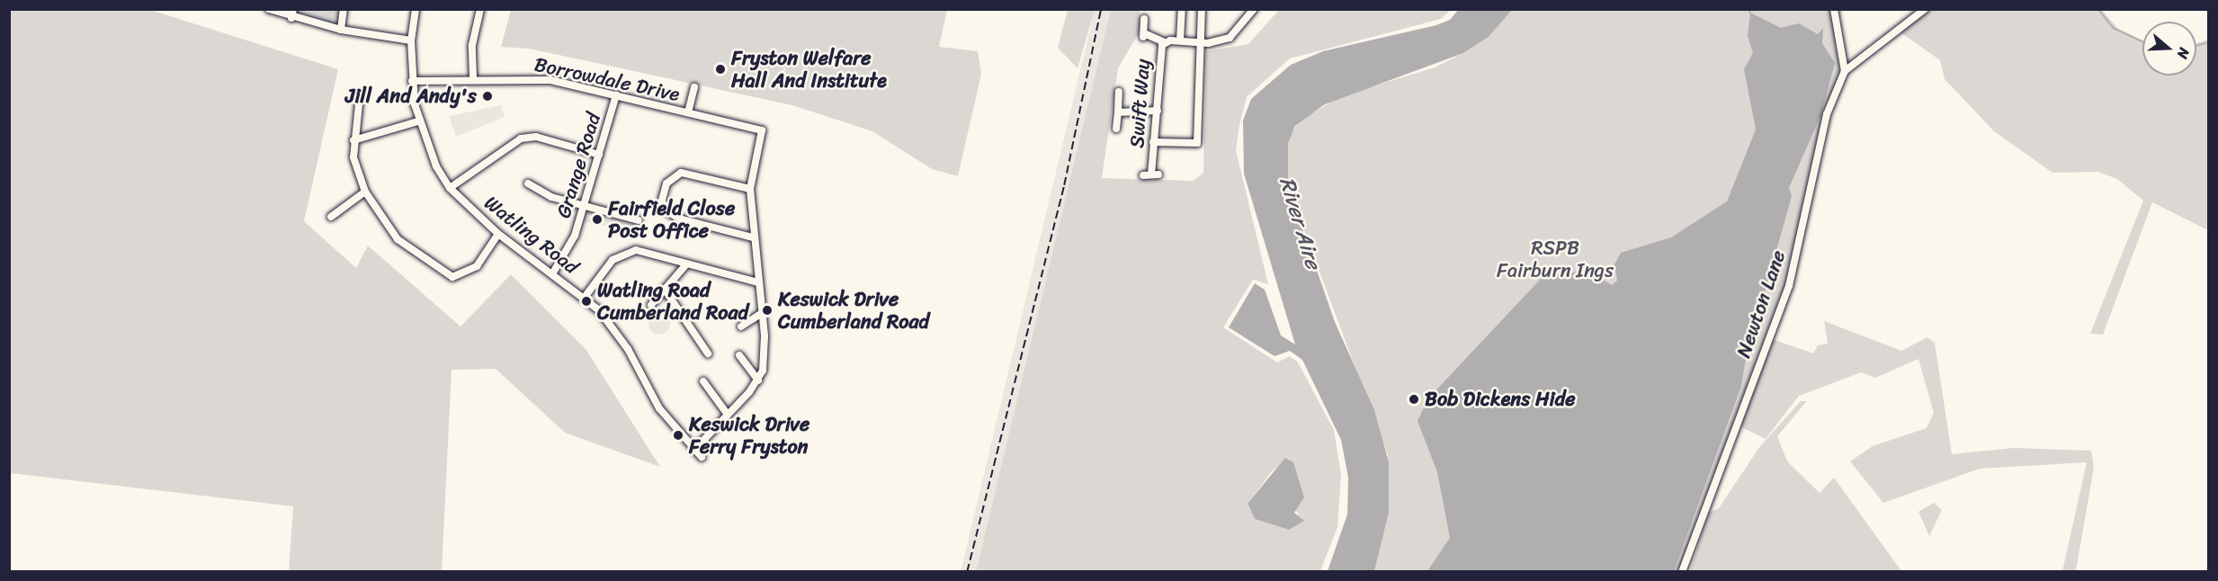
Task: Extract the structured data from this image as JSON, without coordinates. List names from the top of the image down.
{
  "streets": {
    "street": [
      "Borrowdale Drive",
      "Swift Way",
      "Grange Road",
      "Watling Road",
      "Newton Lane"
    ]
  },
  "crossings": [
    ["Borrowdale Drive", "Grange Road"],
    ["Borrowdale Drive", "Watling Road"],
    ["Grange Road", "Watling Road"]
  ],
  "water": ["River Aire"],
  "parks": ["RSPB Fairburn Ings"],
  "places": [
    "Fryston Welfare Hall And Institute",
    "Jill And Andy's",
    "Fairfield Close Post Office",
    "Watling Road Cumberland Road",
    "Keswick Drive Cumberland Road",
    "Bob Dickens Hide",
    "Keswick Drive Ferry Fryston"
  ],
  "north": "right"
}
